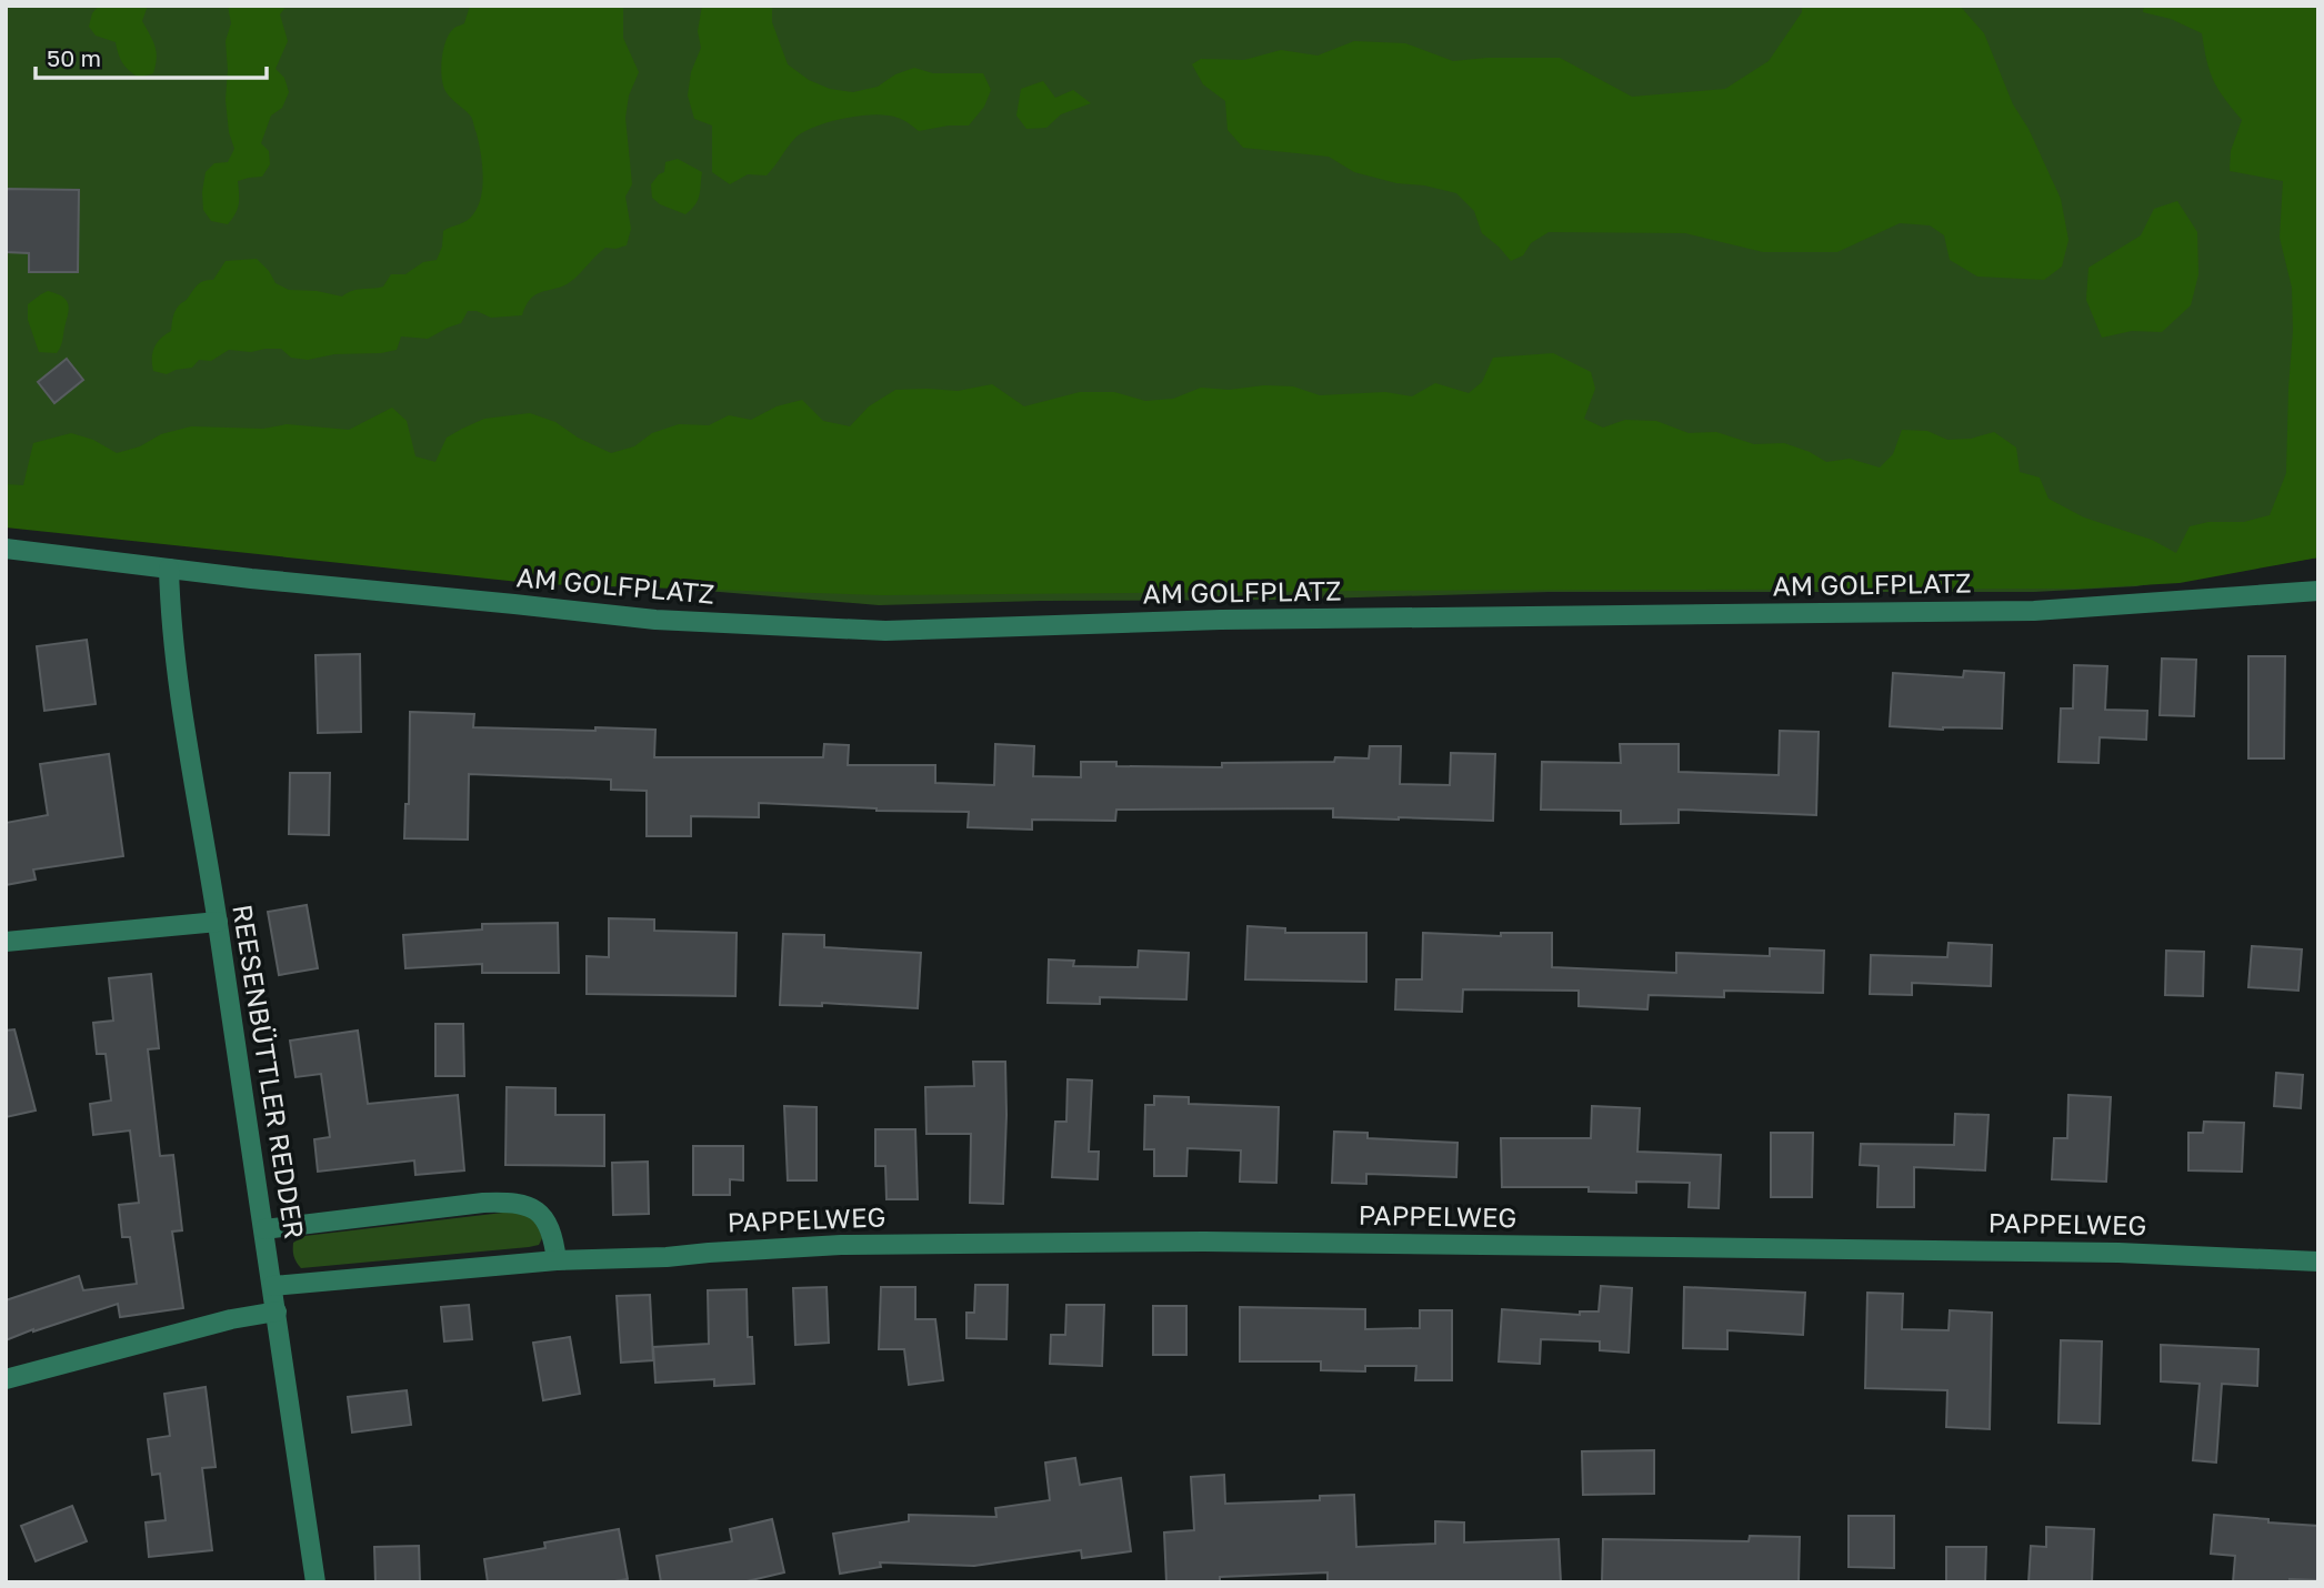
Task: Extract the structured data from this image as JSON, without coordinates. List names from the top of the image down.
{
  "streets": {
    "street": ["AM GOLFPLATZ", "REESENBÜTTLER REDDER", "PAPPELWEG"]
  },
  "crossings": [
    ["AM GOLFPLATZ", "REESENBÜTTLER REDDER"],
    ["REESENBÜTTLER REDDER", "PAPPELWEG"]
  ],
  "scale_bar": "50 m"
}
